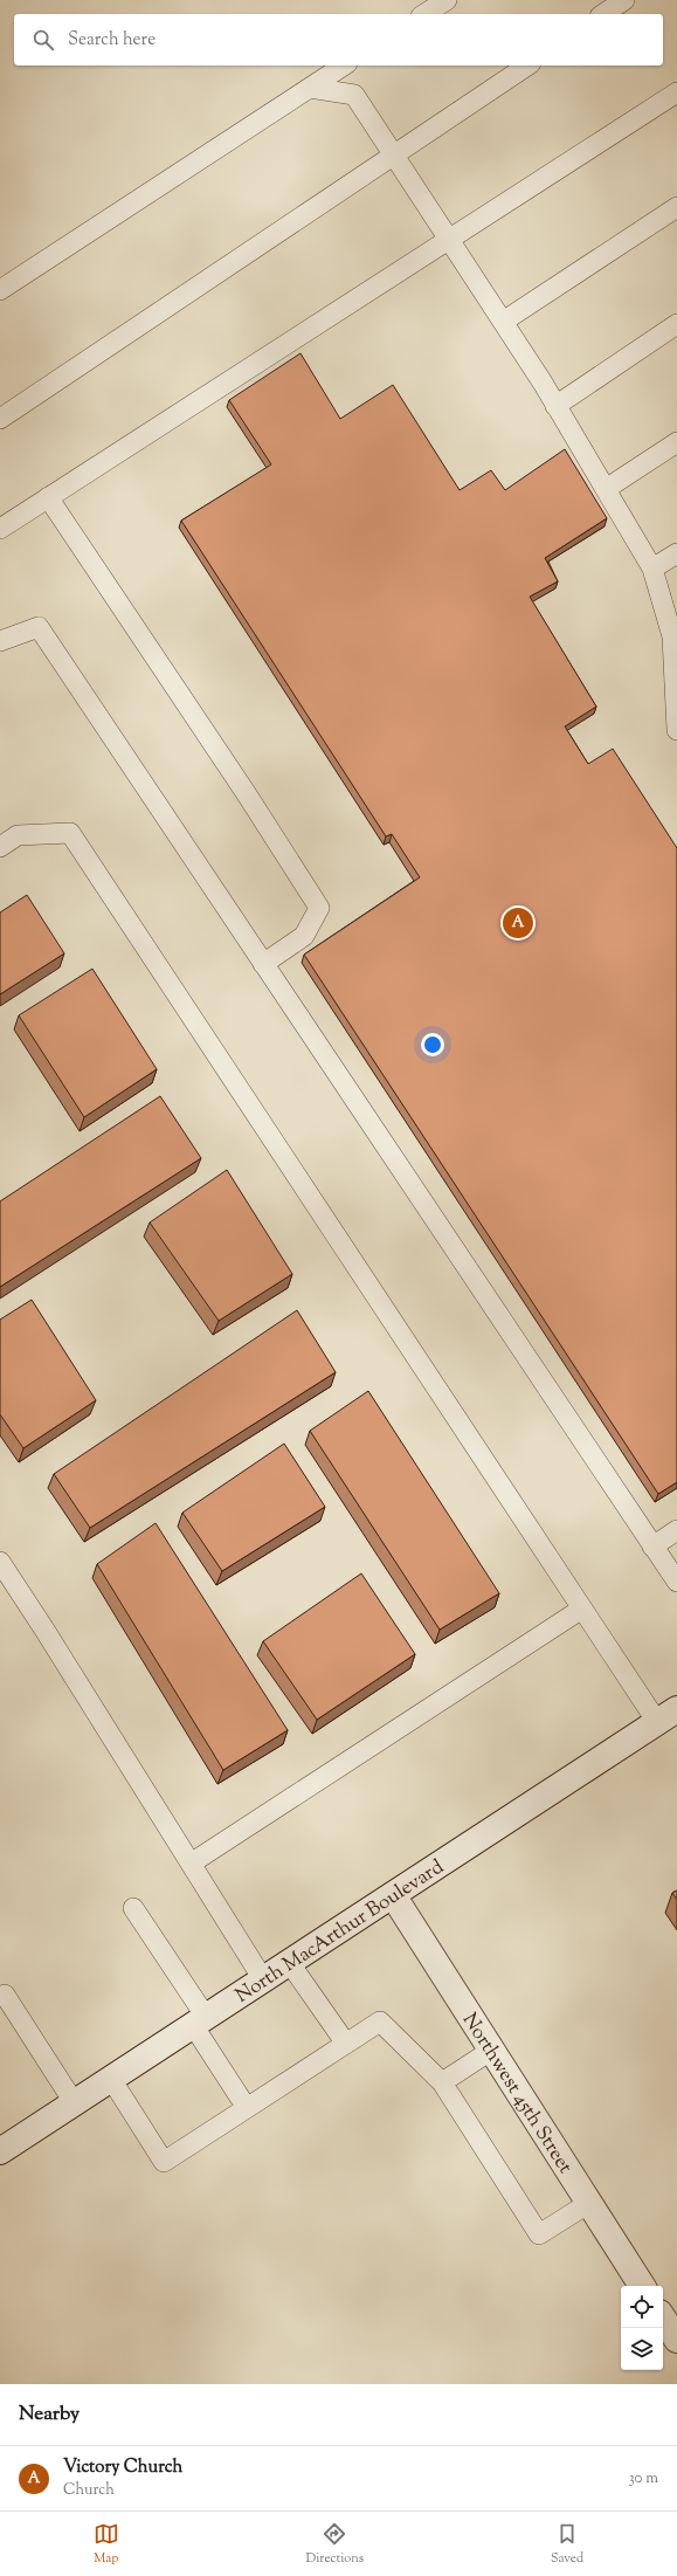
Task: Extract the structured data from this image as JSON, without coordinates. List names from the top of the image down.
{
  "streets": {
    "main road": ["North MacArthur Boulevard", "Northwest 45th Street"]
  },
  "crossings": [
    ["North MacArthur Boulevard", "Northwest 45th Street"]
  ],
  "page": {
    "search": "Search here",
    "pins": "A",
    "heading": "Nearby",
    "list": [
      {
        "mark": "A",
        "name": "Victory Church",
        "note": "Church",
        "value": "30 m"
      }
    ],
    "nav": ["Map", "Directions", "Saved"]
  }
}
